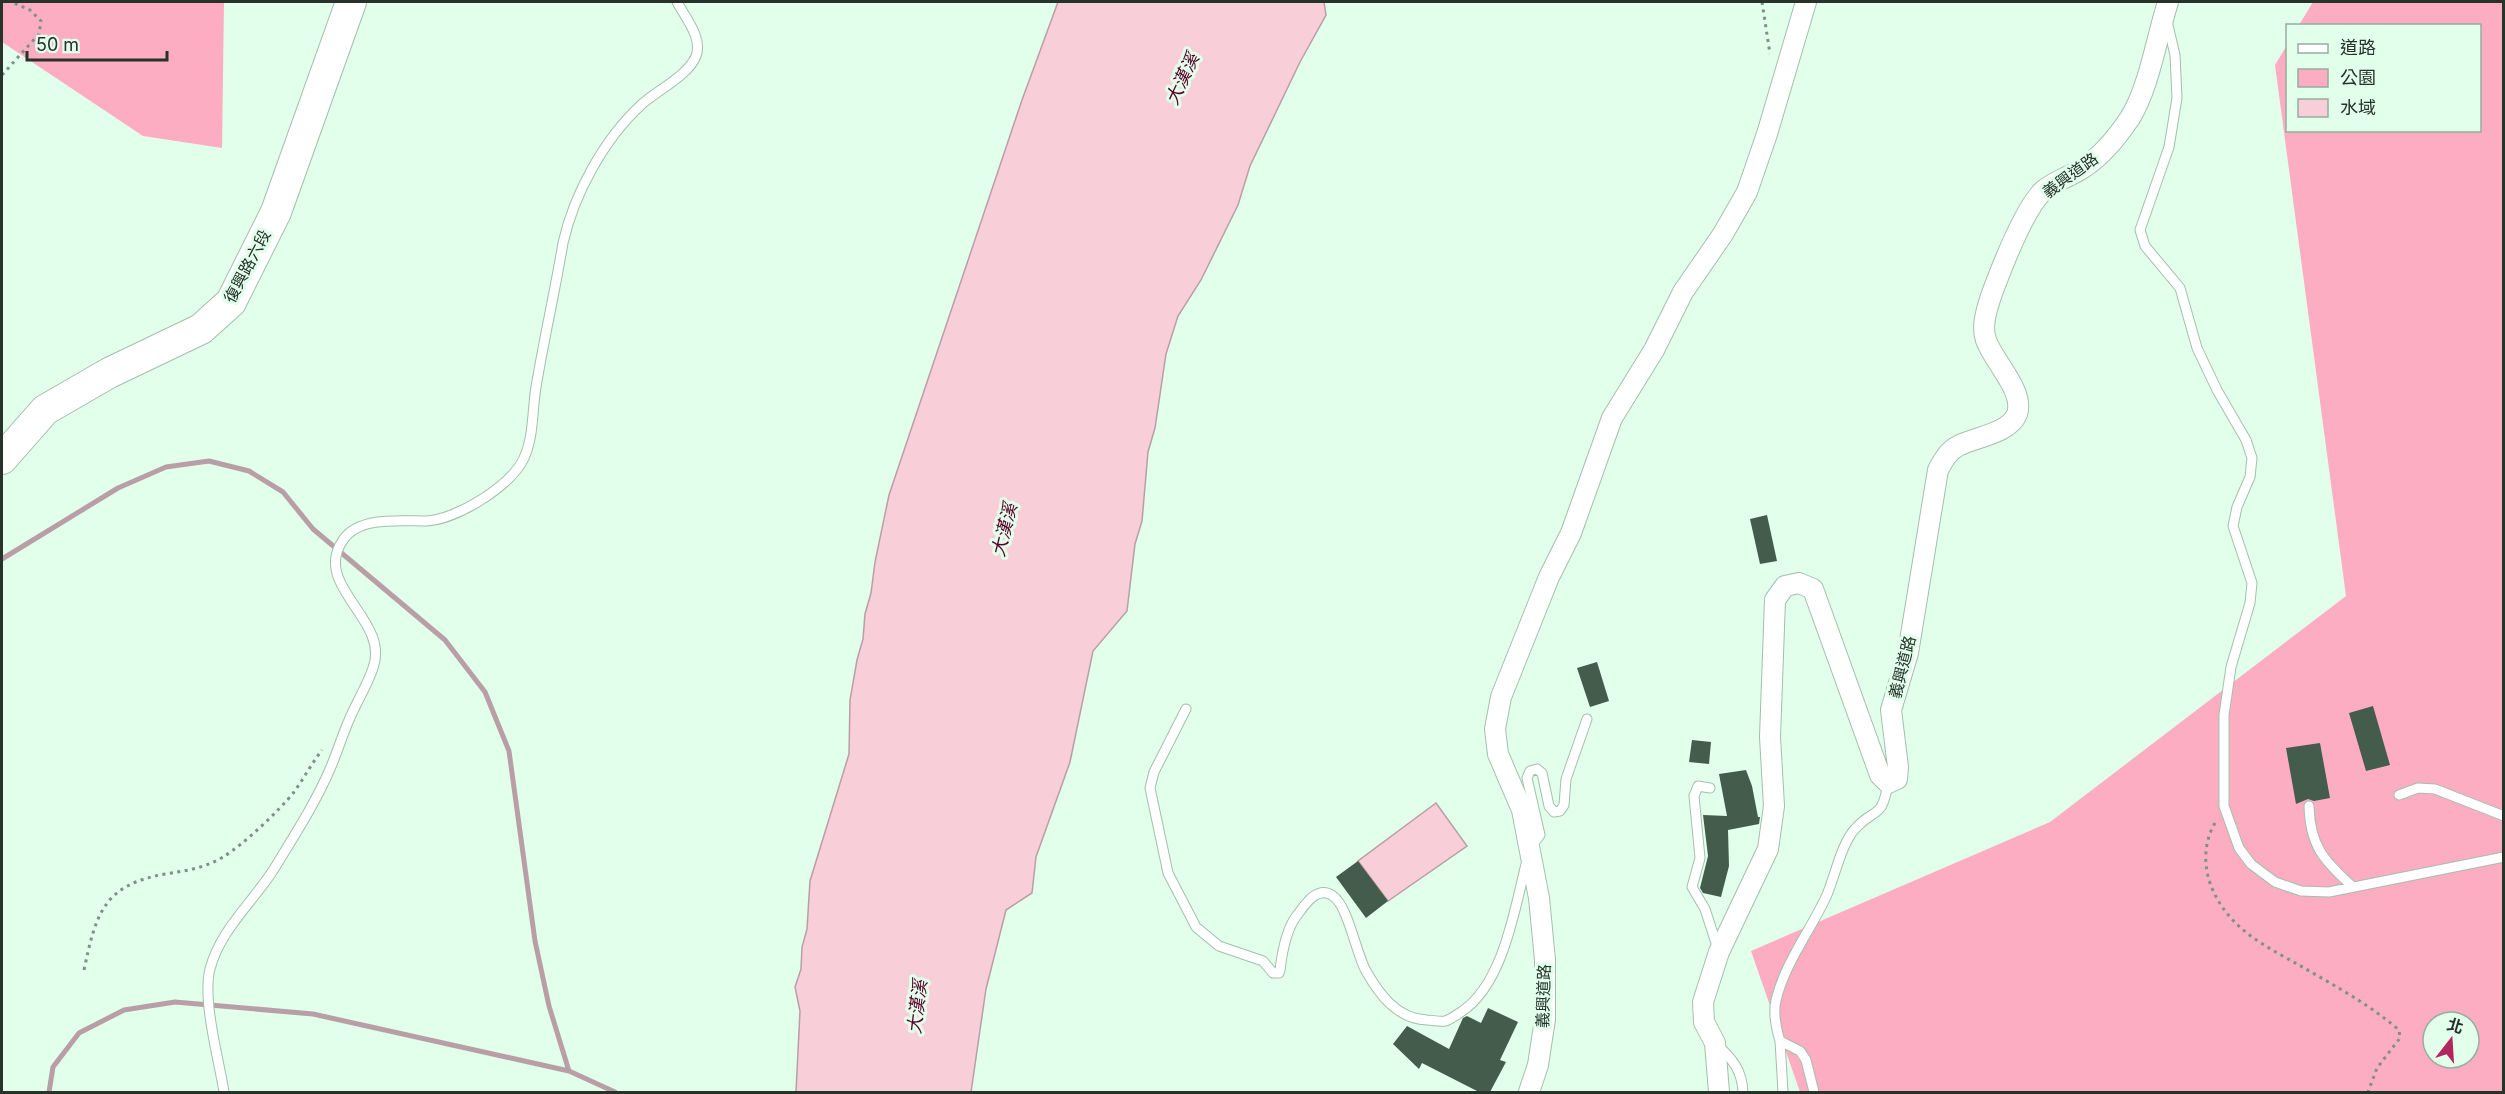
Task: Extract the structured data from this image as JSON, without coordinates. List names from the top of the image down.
{
  "streets": {
    "main road": ["復興路六段"],
    "street": ["義興道路"]
  },
  "water": ["大漢溪"],
  "legend": ["道路", "公園", "水域"],
  "scale_bar": "50 m",
  "north": "top"
}
